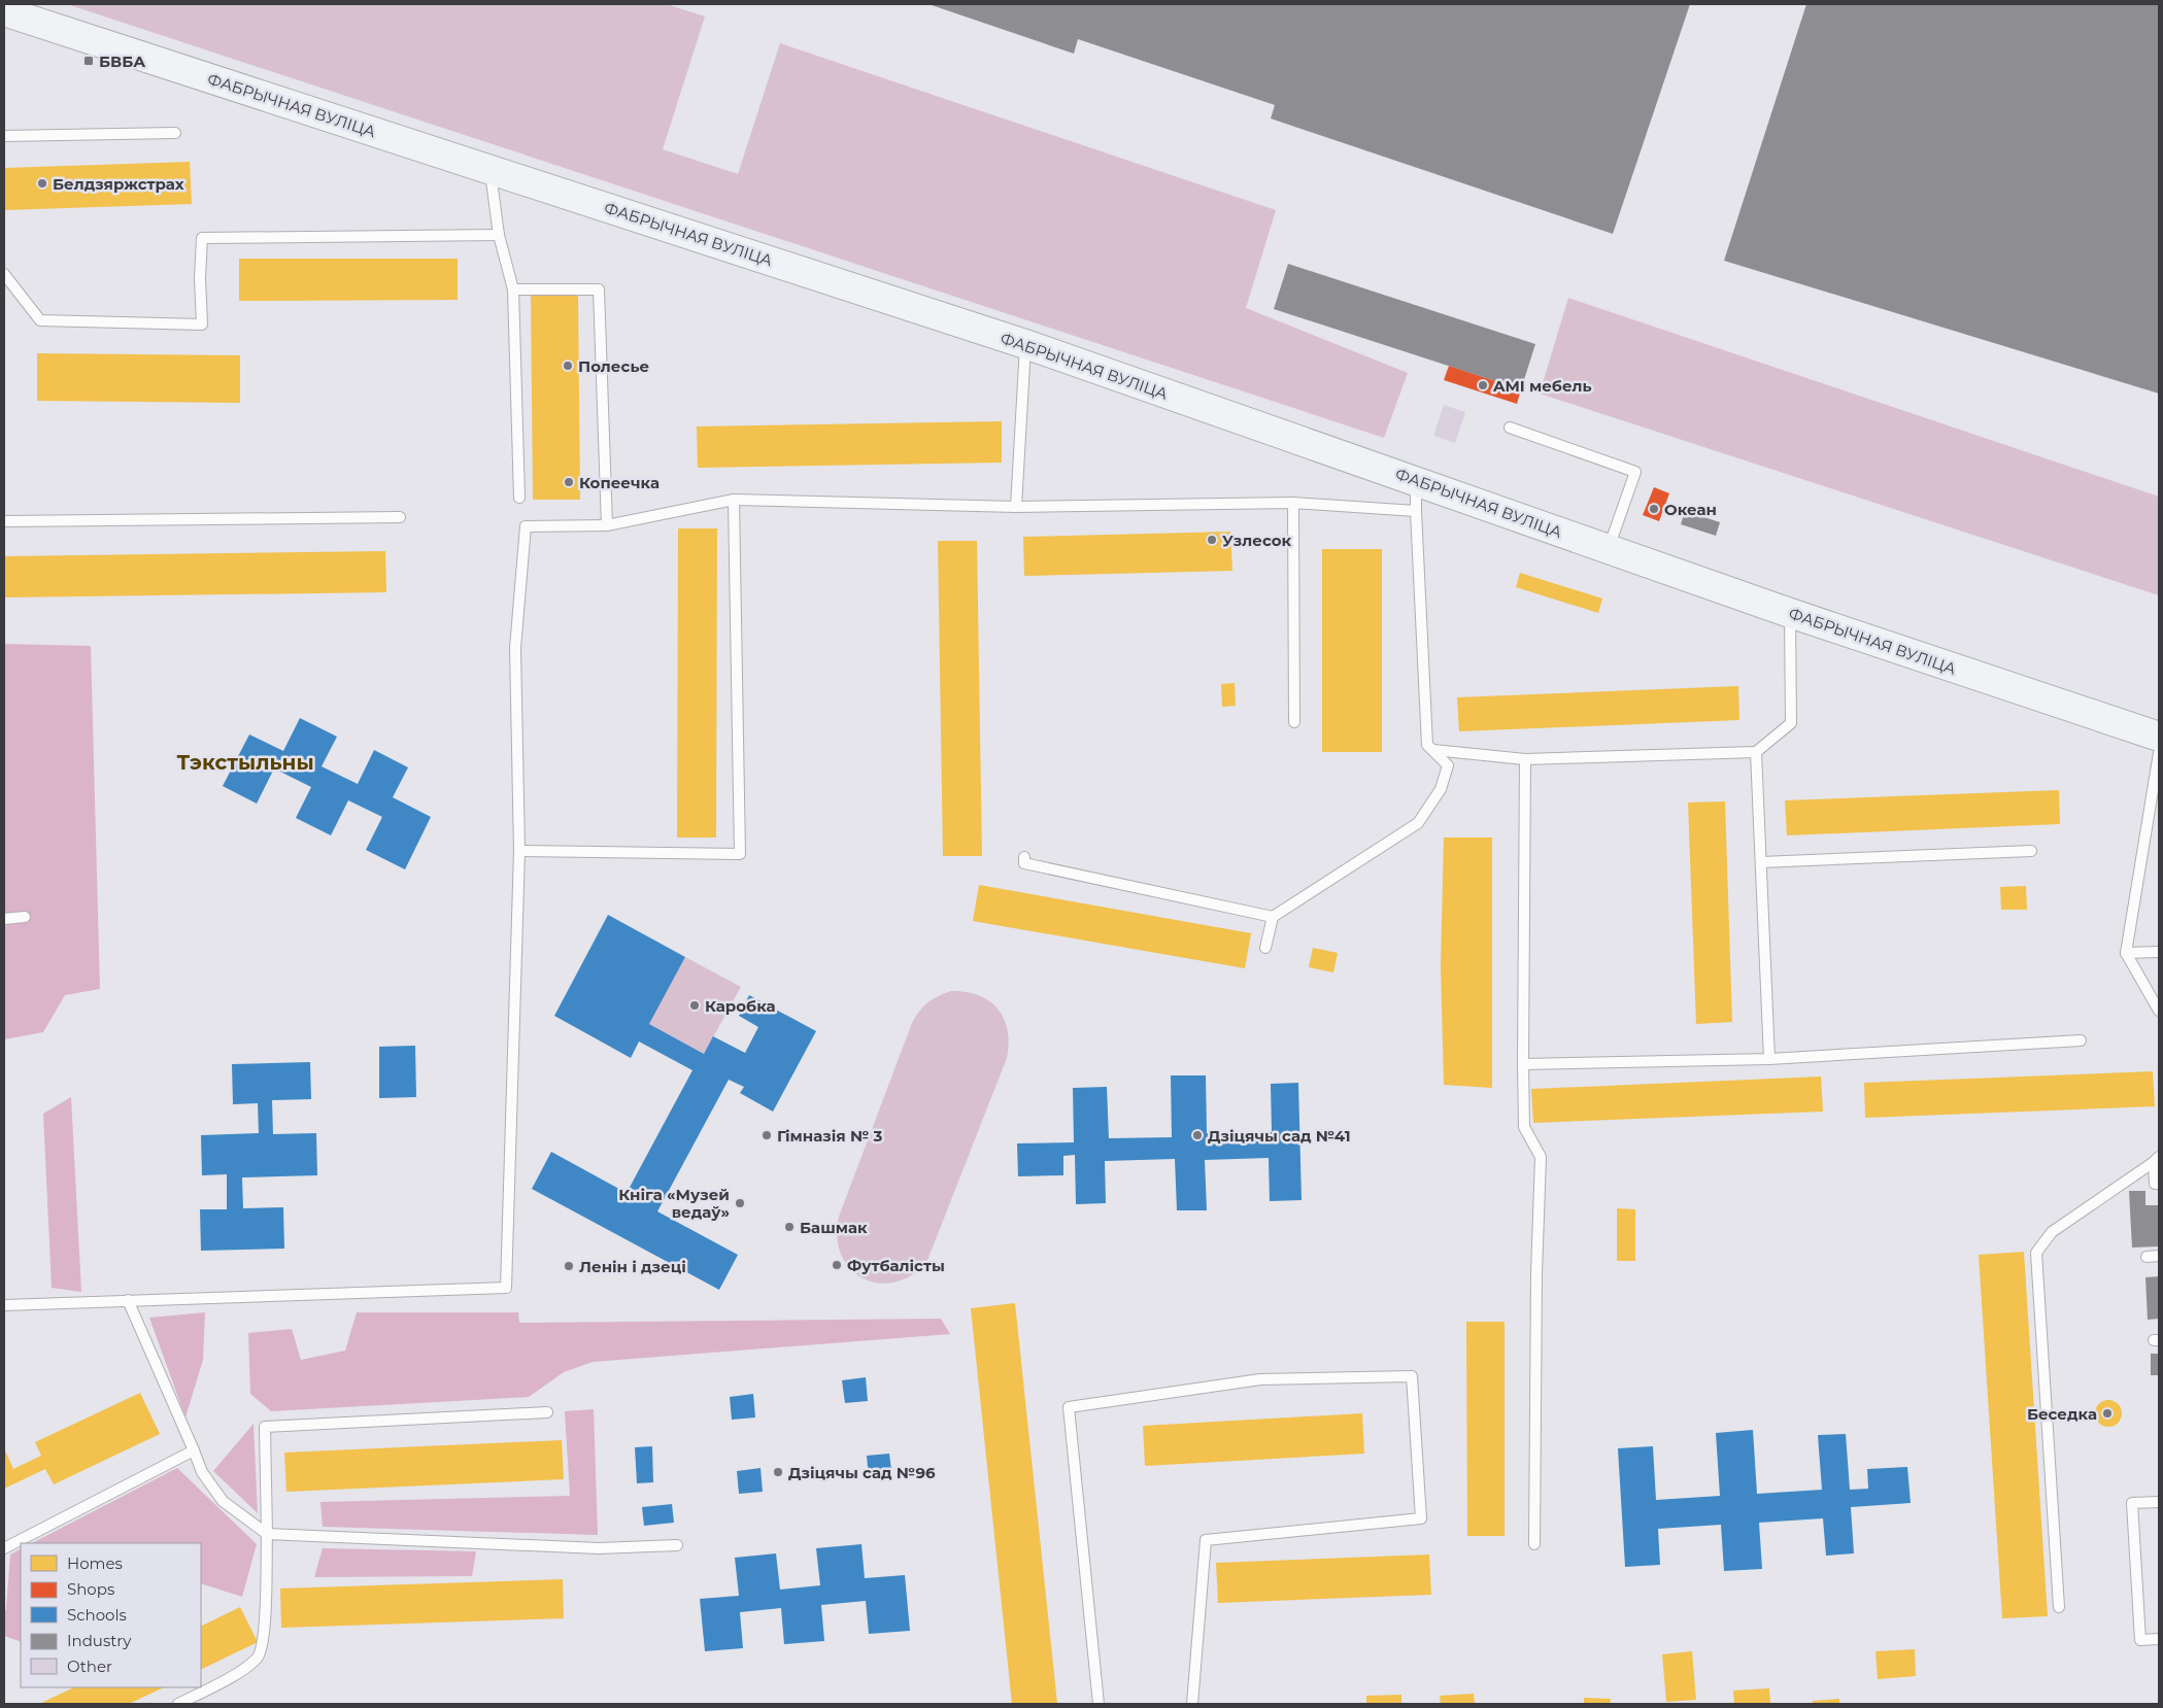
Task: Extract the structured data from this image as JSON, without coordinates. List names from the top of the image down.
{
  "streets": {
    "main road": ["ФАБРЫЧНАЯ ВУЛІЦА"]
  },
  "districts": ["Тэкстыльны"],
  "places": {
    "transit": ["БВБА"],
    "other": [
      "Белдзяржстрах",
      "Полесье",
      "AMI мебель",
      "Копеечка",
      "Океан",
      "Узлесок",
      "Каробка",
      "Гімназія № 3",
      "Дзіцячы сад №41",
      "Кніга «Музей ведаў»",
      "Башмак",
      "Футбалісты",
      "Ленін і дзеці",
      "Беседка",
      "Дзіцячы сад №96"
    ]
  },
  "legend": [
    "Homes",
    "Shops",
    "Schools",
    "Industry",
    "Other"
  ]
}
